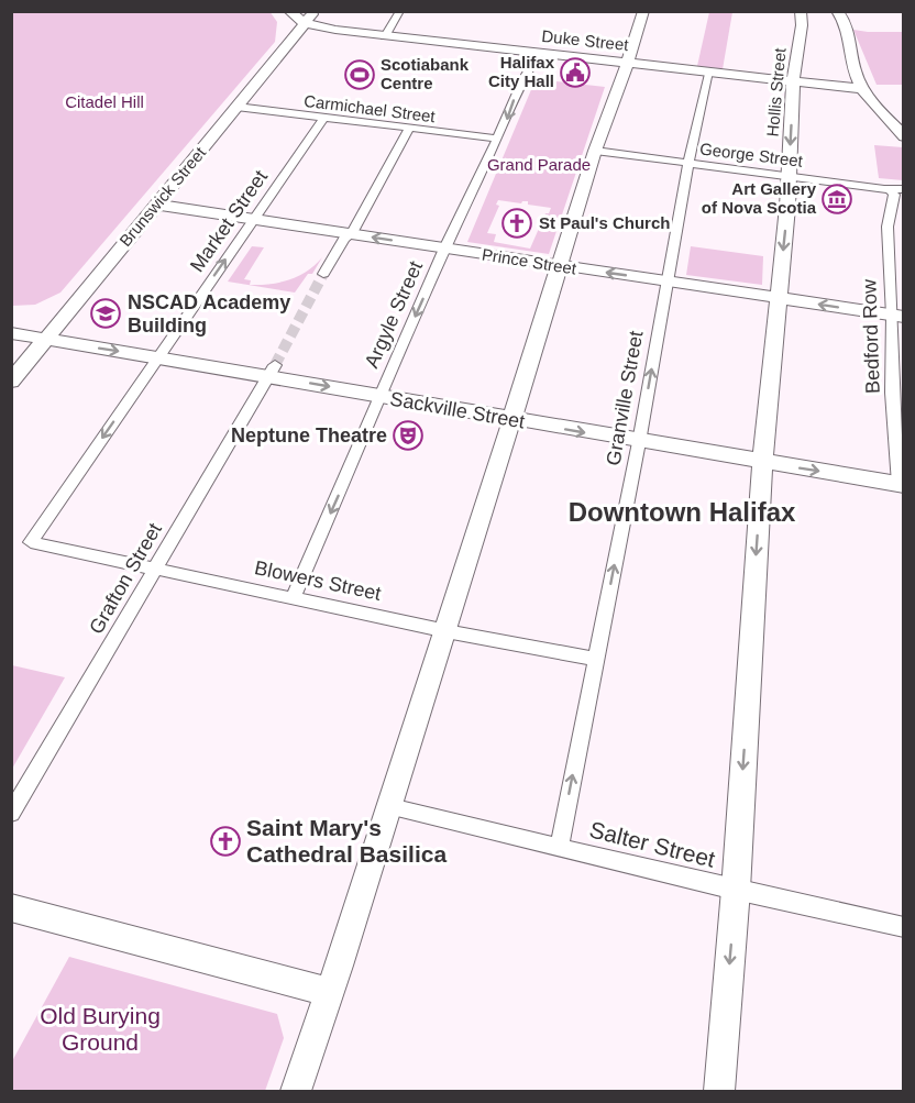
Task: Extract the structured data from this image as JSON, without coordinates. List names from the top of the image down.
{
  "streets": {
    "street": [
      "Duke Street",
      "Hollis Street",
      "Carmichael Street",
      "George Street",
      "Brunswick Street",
      "Market Street",
      "Prince Street",
      "Argyle Street",
      "Bedford Row",
      "Granville Street",
      "Sackville Street",
      "Grafton Street",
      "Blowers Street",
      "Salter Street"
    ]
  },
  "crossings": [
    ["Duke Street", "Hollis Street"],
    ["Duke Street", "Brunswick Street"],
    ["Duke Street", "Argyle Street"],
    ["Duke Street", "Granville Street"],
    ["Hollis Street", "George Street"],
    ["Hollis Street", "Prince Street"],
    ["Hollis Street", "Sackville Street"],
    ["Hollis Street", "Salter Street"],
    ["Carmichael Street", "Brunswick Street"],
    ["Carmichael Street", "Market Street"],
    ["Carmichael Street", "Argyle Street"],
    ["George Street", "Bedford Row"],
    ["George Street", "Granville Street"],
    ["Brunswick Street", "Prince Street"],
    ["Brunswick Street", "Sackville Street"],
    ["Market Street", "Prince Street"],
    ["Market Street", "Sackville Street"],
    ["Market Street", "Blowers Street"],
    ["Prince Street", "Argyle Street"],
    ["Prince Street", "Bedford Row"],
    ["Prince Street", "Granville Street"],
    ["Argyle Street", "Sackville Street"],
    ["Argyle Street", "Blowers Street"],
    ["Bedford Row", "Sackville Street"],
    ["Granville Street", "Sackville Street"],
    ["Granville Street", "Blowers Street"],
    ["Granville Street", "Salter Street"],
    ["Sackville Street", "Grafton Street"],
    ["Grafton Street", "Blowers Street"]
  ],
  "one_way": ["Hollis Street", "Prince Street", "Sackville Street"],
  "districts": ["Downtown Halifax"],
  "parks": ["Citadel Hill", "Grand Parade", "Old Burying Ground"],
  "places": {
    "public building": ["Halifax City Hall"],
    "sports": ["Scotiabank Centre"],
    "museum": ["Art Gallery of Nova Scotia"],
    "church": ["St Paul's Church", "Saint Mary's Cathedral Basilica"],
    "school or university": ["NSCAD Academy Building"],
    "theatre": ["Neptune Theatre"]
  }
}
